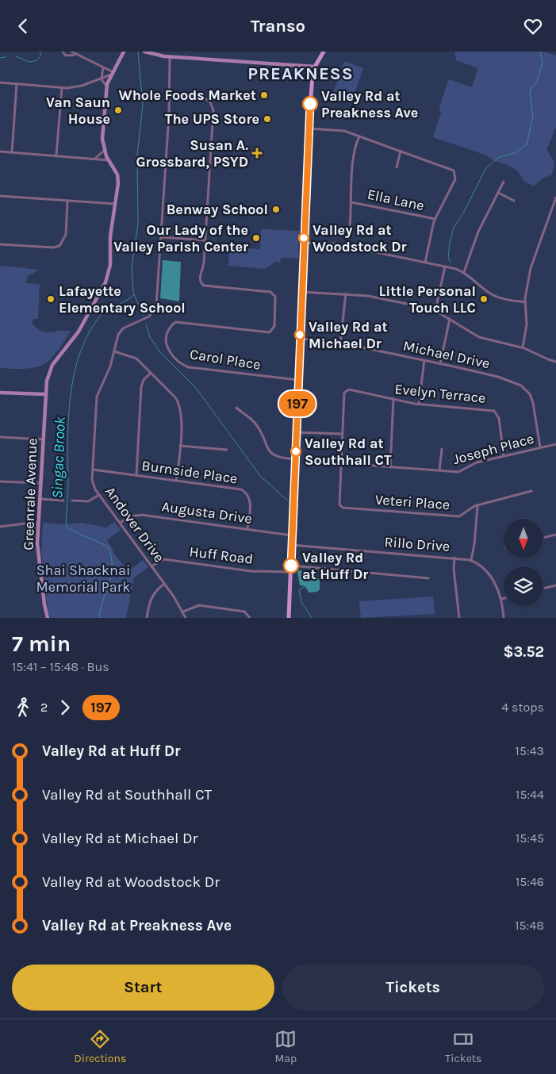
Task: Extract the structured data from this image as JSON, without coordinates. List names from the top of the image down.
{
  "streets": {
    "street": [
      "Ella Lane",
      "Michael Drive",
      "Carol Place",
      "Evelyn Terrace",
      "Joseph Place",
      "Burnside Place",
      "Greenrale Avenue",
      "Veteri Place",
      "Augusta Drive",
      "Andover Drive",
      "Rillo Drive",
      "Huff Road"
    ]
  },
  "crossings": [
    ["Michael Drive", "Joseph Place"],
    ["Carol Place", "Andover Drive"],
    ["Evelyn Terrace", "Joseph Place"],
    ["Joseph Place", "Veteri Place"],
    ["Burnside Place", "Augusta Drive"],
    ["Burnside Place", "Andover Drive"],
    ["Augusta Drive", "Andover Drive"],
    ["Andover Drive", "Huff Road"]
  ],
  "districts": ["PREAKNESS"],
  "water": ["Singac Brook"],
  "parks": ["Shai Shacknai Memorial Park"],
  "places": {
    "other": [
      "Whole Foods Market",
      "Valley Rd at Preakness Ave",
      "Van Saun House",
      "The UPS Store",
      "Benway School",
      "Our Lady of the Valley Parish Center",
      "Valley Rd at Woodstock Dr",
      "Lafayette Elementary School",
      "Little Personal Touch LLC",
      "Valley Rd at Michael Dr",
      "Valley Rd at Southhall CT",
      "Valley Rd at Huff Dr"
    ],
    "health": ["Susan A. Grossbard, PSYD"]
  },
  "lines": ["bus line 197"],
  "north": "bottom",
  "page": {
    "header": "Transo",
    "on_map": "197",
    "heading": ["7 min", "15:41 – 15:48 · Bus", "$3.52"],
    "legs": ["2", "197", "4 stops"],
    "list": [
      {
        "name": "Valley Rd at Huff Dr",
        "value": "15:43"
      },
      {
        "name": "Valley Rd at Southhall CT",
        "value": "15:44"
      },
      {
        "name": "Valley Rd at Michael Dr",
        "value": "15:45"
      },
      {
        "name": "Valley Rd at Woodstock Dr",
        "value": "15:46"
      },
      {
        "name": "Valley Rd at Preakness Ave",
        "value": "15:48"
      }
    ],
    "buttons": ["Start", "Tickets"],
    "tabs": ["Directions", "Map", "Tickets"]
  }
}
